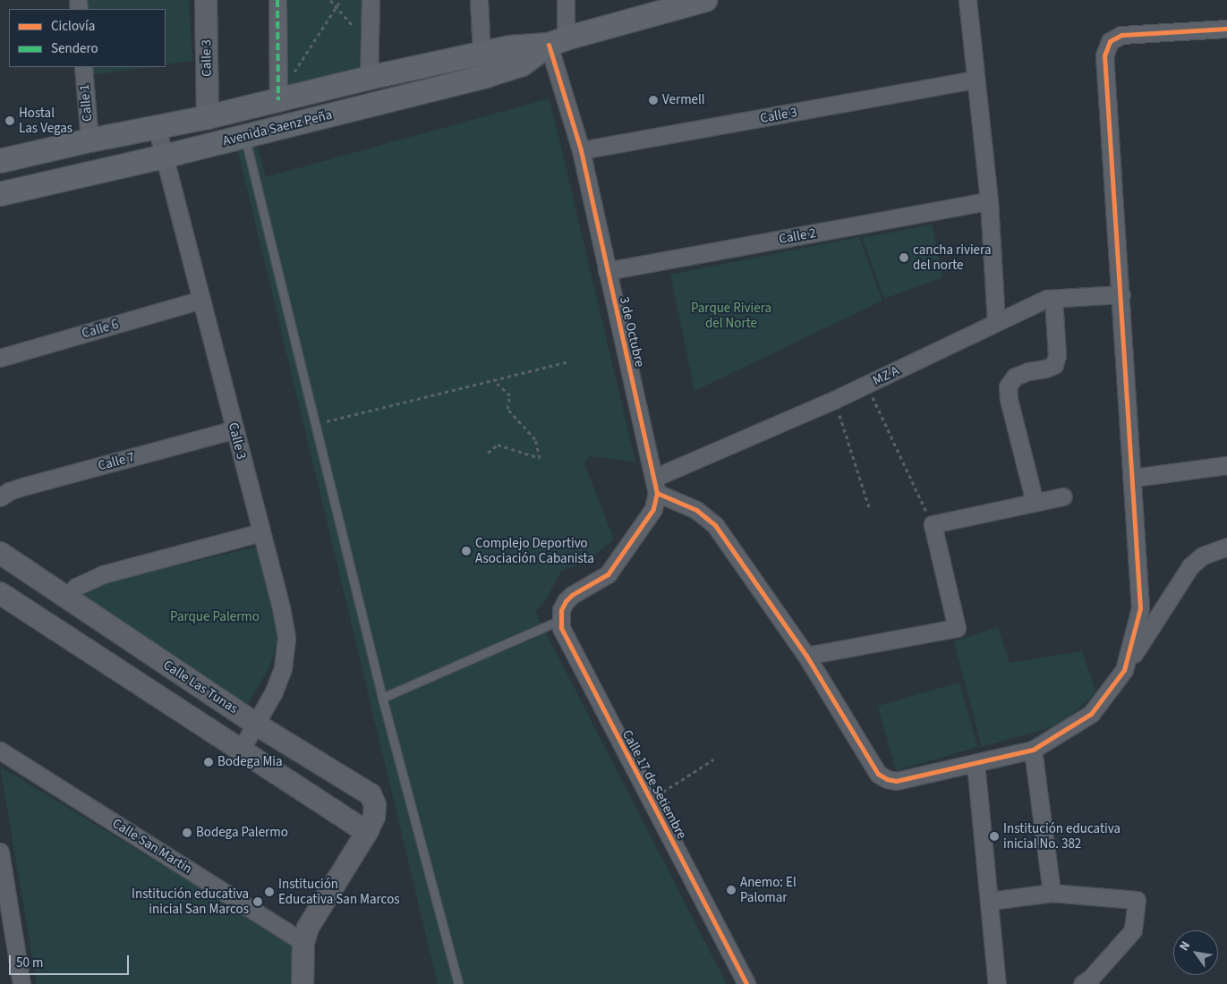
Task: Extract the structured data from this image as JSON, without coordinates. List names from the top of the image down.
{
  "streets": {
    "main road": ["Avenida Saenz Peña"],
    "street": [
      "Calle 3",
      "Calle 1",
      "Calle 2",
      "Calle 6",
      "3 de Octubre",
      "MZ A",
      "Calle 7",
      "Calle Las Tunas",
      "Calle 17 de Setiembre",
      "Calle San Martin"
    ]
  },
  "crossings": [
    ["Calle 3", "Avenida Saenz Peña"],
    ["Calle 3", "Calle 6"],
    ["Calle 3", "3 de Octubre"],
    ["Calle 3", "Calle 7"],
    ["Calle 3", "Calle Las Tunas"],
    ["Calle 1", "Avenida Saenz Peña"],
    ["Avenida Saenz Peña", "3 de Octubre"],
    ["Calle 2", "3 de Octubre"],
    ["3 de Octubre", "MZ A"],
    ["Calle Las Tunas", "Calle San Martin"]
  ],
  "parks": ["Parque Riviera del Norte", "Parque Palermo"],
  "places": [
    "Vermell",
    "Hostal Las Vegas",
    "cancha riviera del norte",
    "Complejo Deportivo Asociación Cabanista",
    "Bodega Mia",
    "Bodega Palermo",
    "Institución educativa inicial No. 382",
    "Anemo: El Palomar",
    "Institución Educativa San Marcos",
    "Institución educativa inicial San Marcos"
  ],
  "legend": ["Ciclovía", "Sendero"],
  "scale_bar": "50 m",
  "north": "top left"
}
